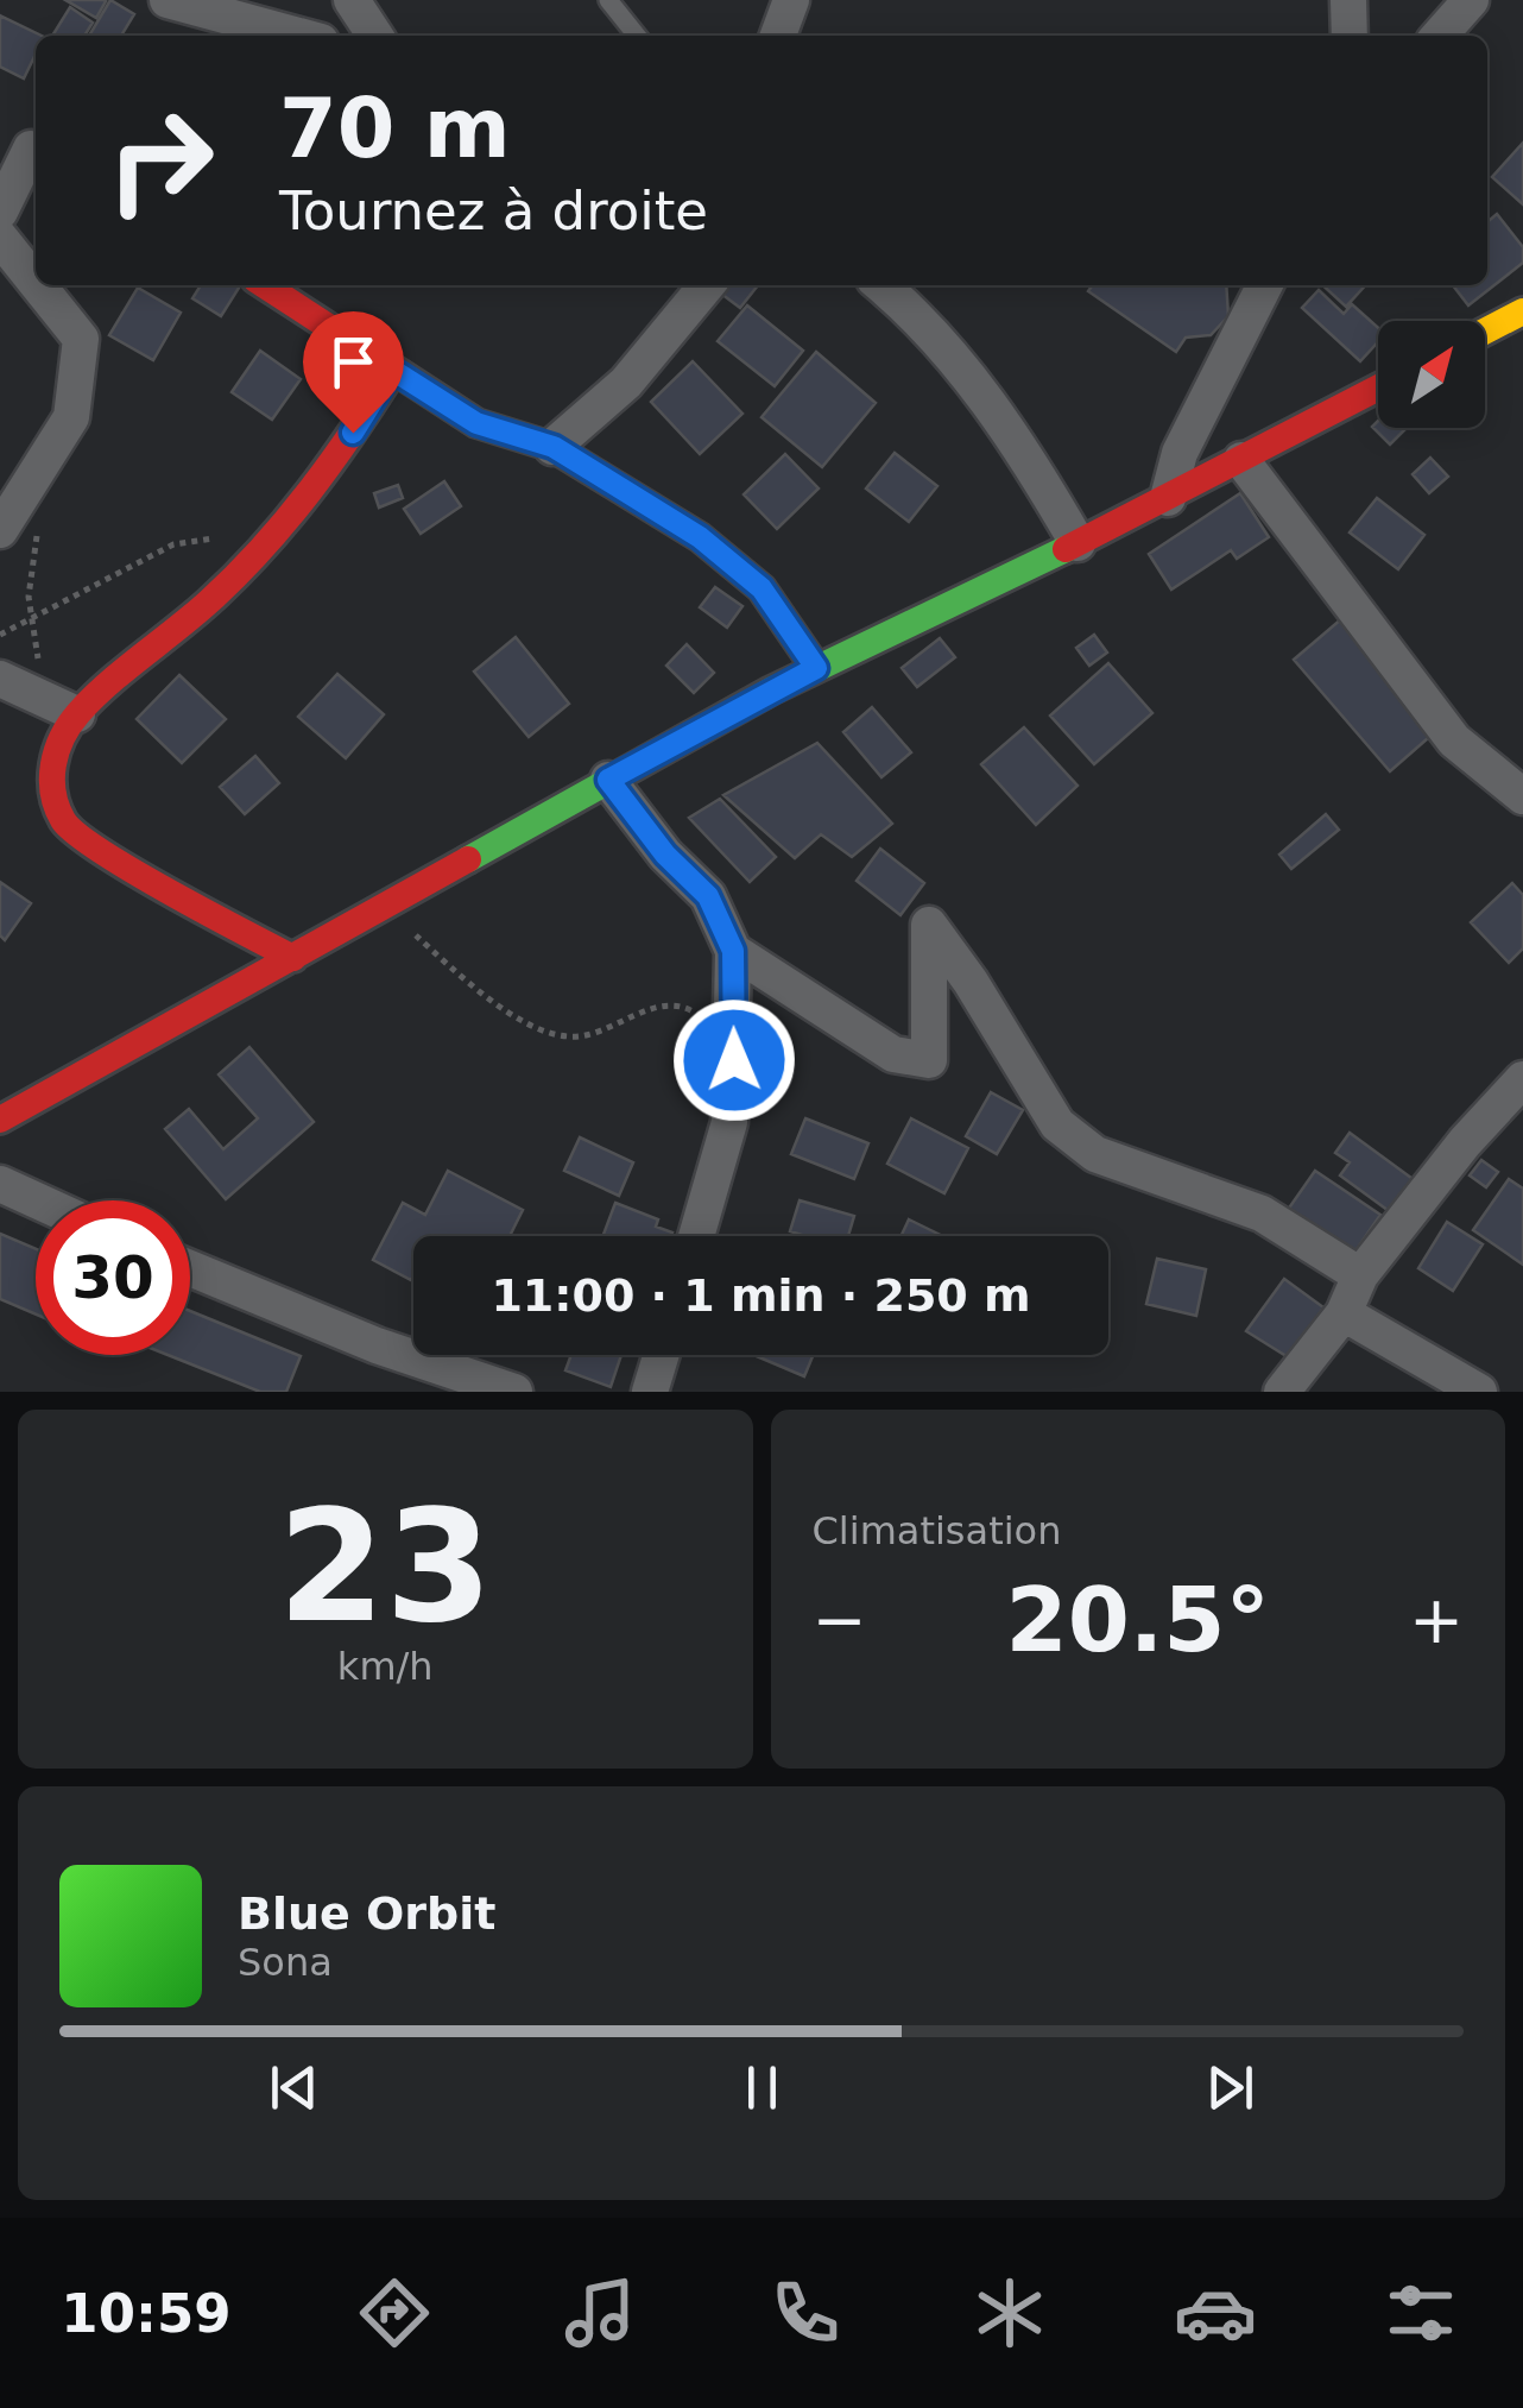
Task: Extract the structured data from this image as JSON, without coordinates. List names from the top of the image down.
{
  "north": "top right",
  "page": {
    "turn": ["70 m", "Tournez à droite"],
    "limit": "30",
    "trip": "11:00 · 1 min · 250 m",
    "tile": [
      ["23", "km/h"],
      "Climatisation"
    ],
    "heat": ["−", "20.5°", "+"],
    "song": ["Blue Orbit", "Sona"],
    "tabs": "10:59"
  }
}
